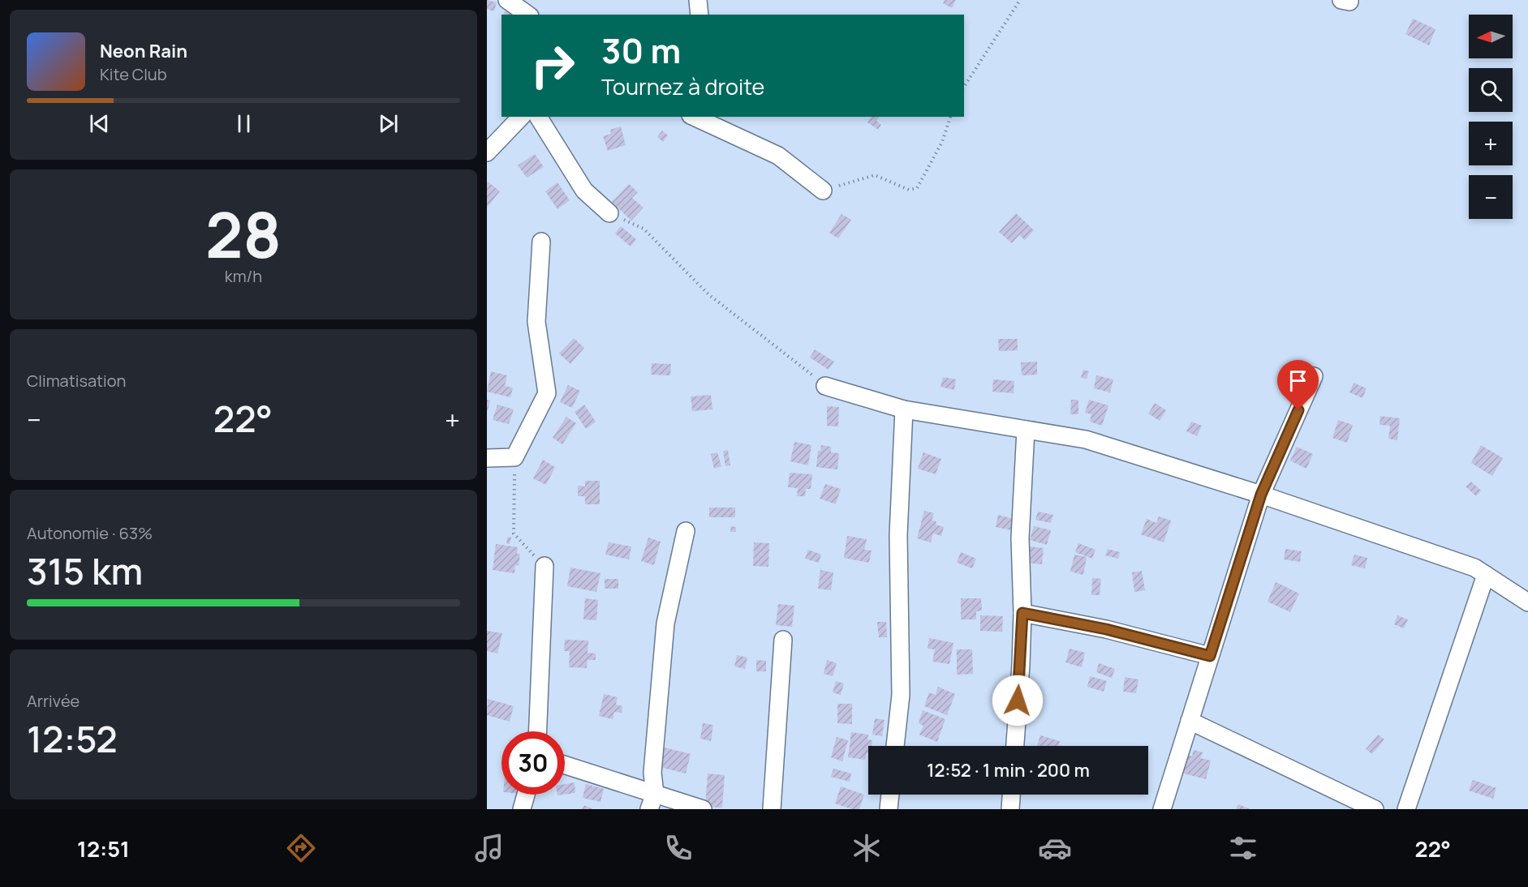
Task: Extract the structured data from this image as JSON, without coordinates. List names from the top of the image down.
{
  "north": "left",
  "page": {
    "map_buttons": ["+", "−"],
    "turn": ["30 m", "Tournez à droite"],
    "song": ["Neon Rain", "Kite Club"],
    "tile": [
      ["28", "km/h"],
      "Climatisation",
      ["Autonomie · 63%", "315 km"],
      ["Arrivée", "12:52"]
    ],
    "heat": ["−", "22°", "+"],
    "limit": "30",
    "trip": "12:52 · 1 min · 200 m",
    "tabs": ["12:51", "22°"]
  }
}
